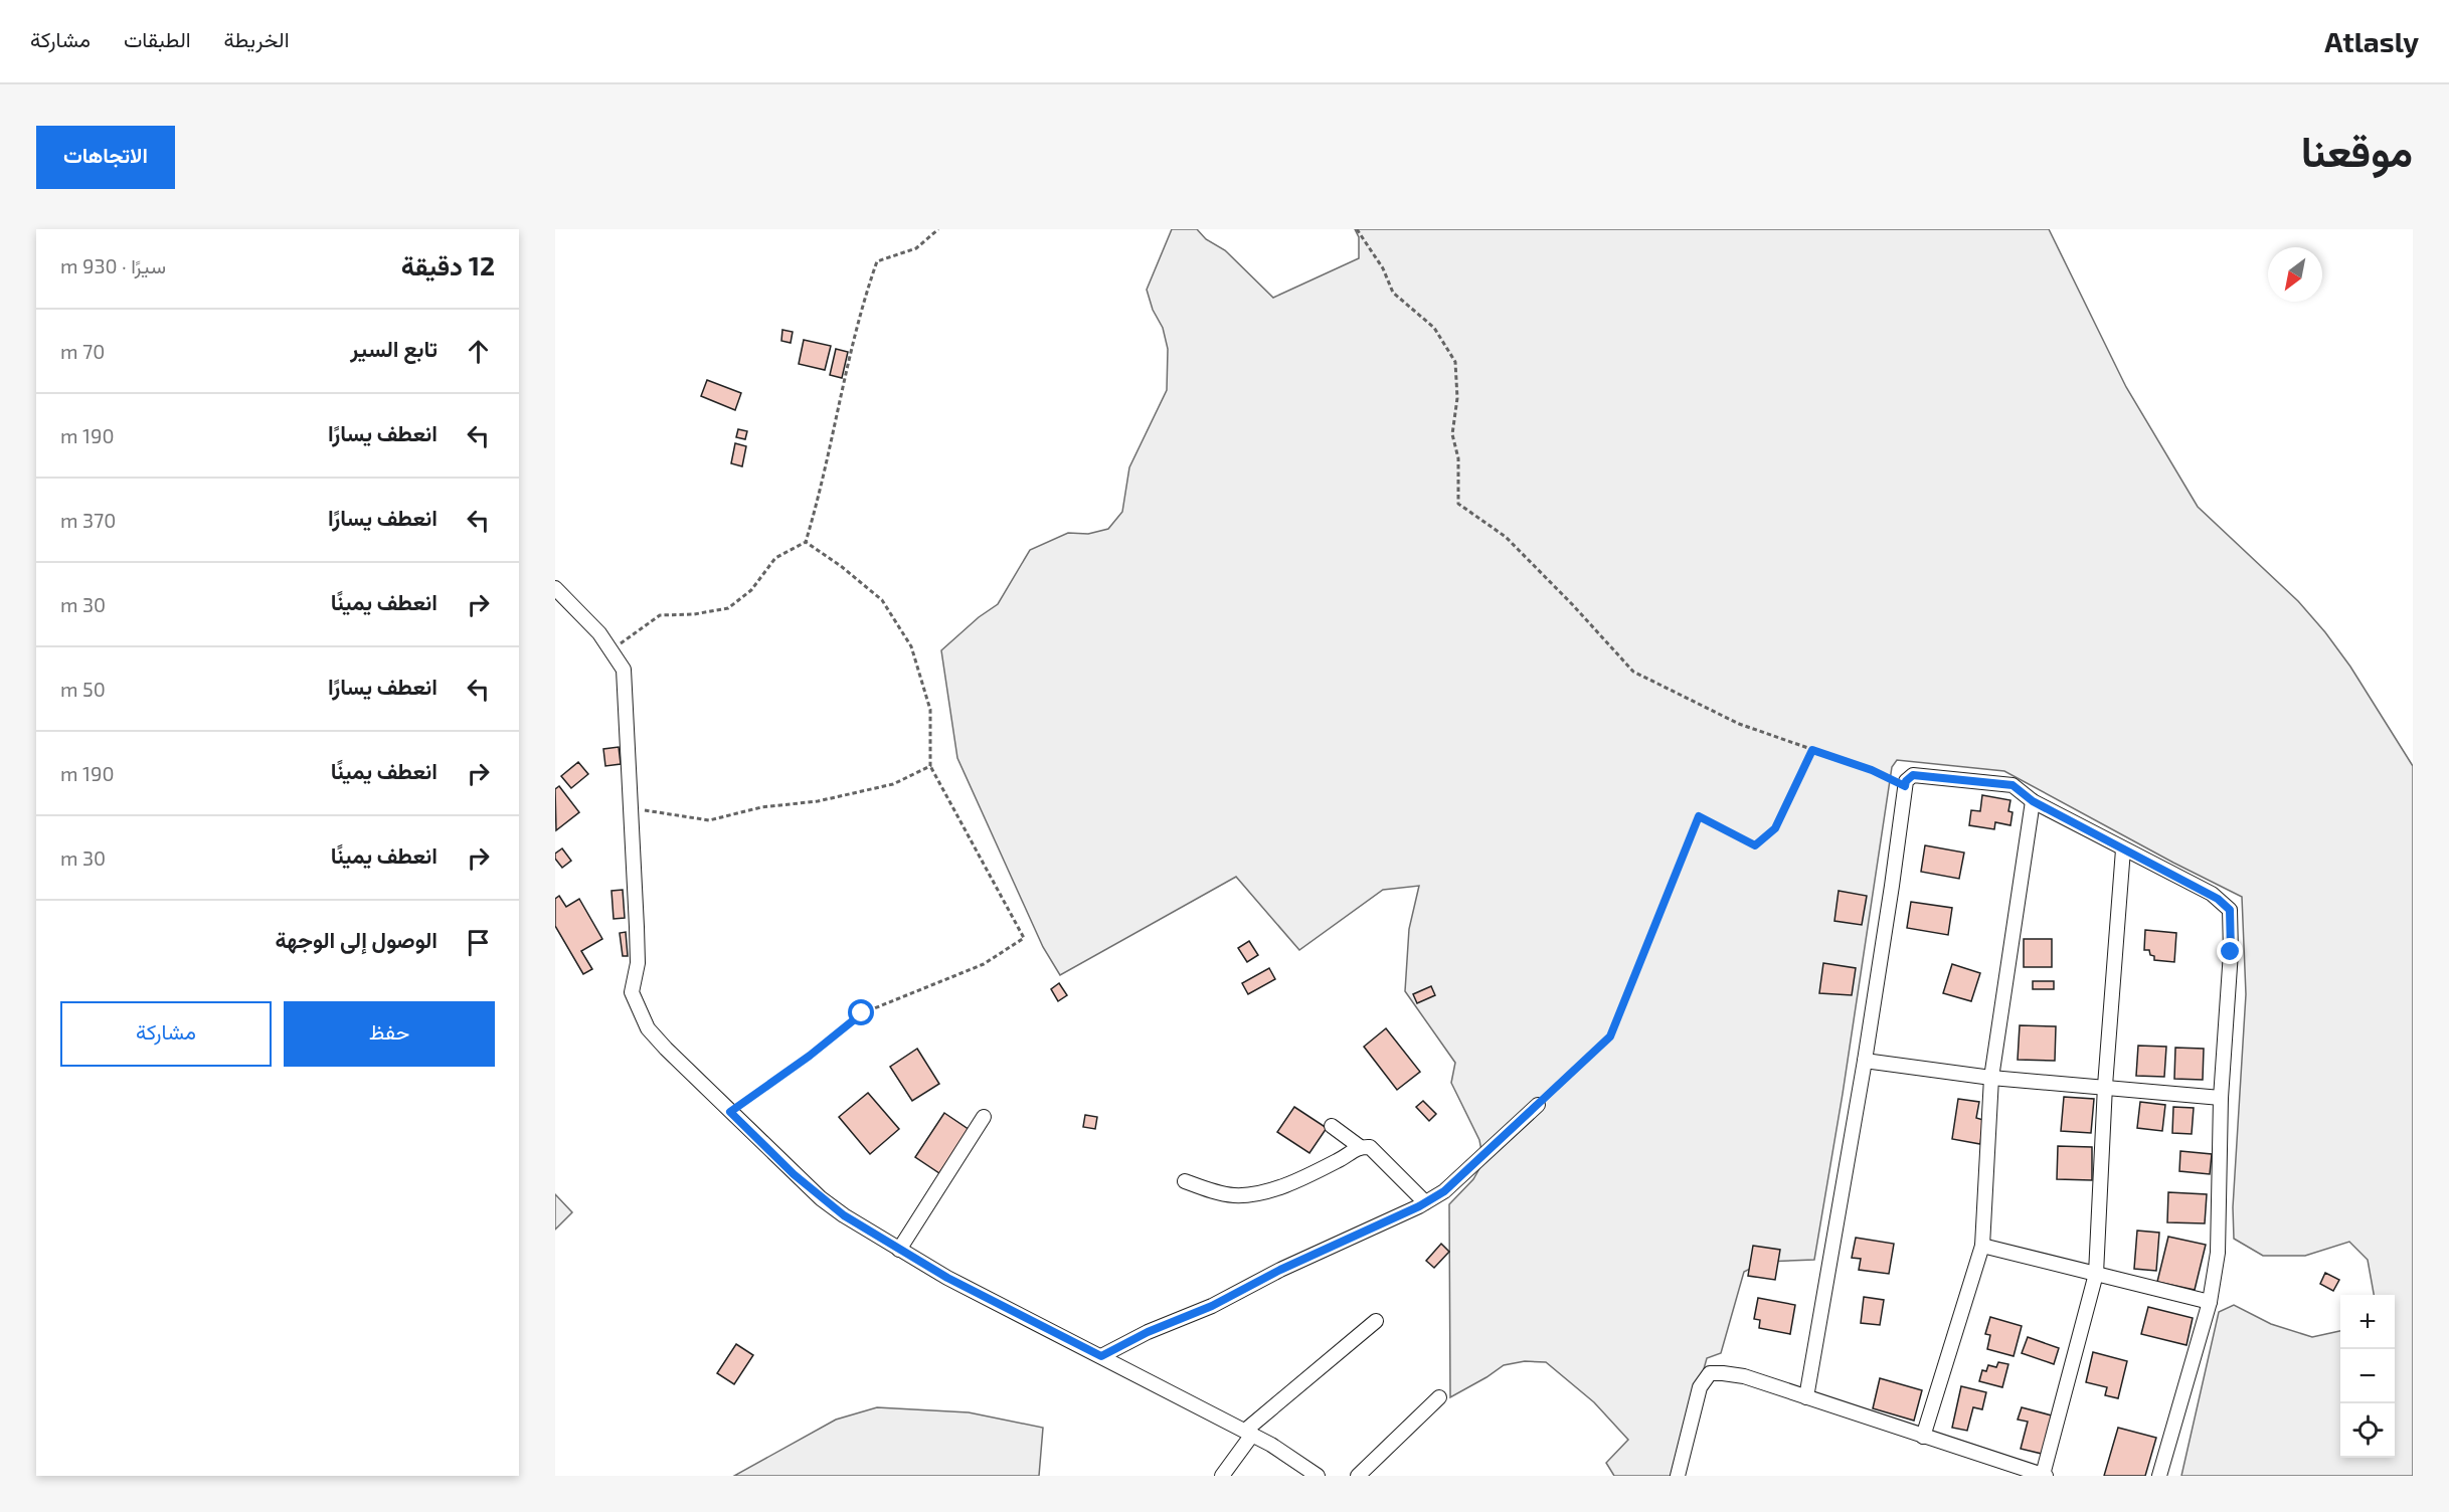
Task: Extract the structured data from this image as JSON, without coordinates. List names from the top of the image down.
{
  "north": "bottom left",
  "page": {
    "header": "Atlasly",
    "nav": ["الخريطة", "الطبقات", "مشاركة"],
    "title": "موقعنا",
    "buttons": [
      "الاتجاهات",
      ["حفظ", "مشاركة"]
    ],
    "heading": ["12 دقيقة", "سيرًا · 930 m"],
    "list": [
      ["تابع السير", "70 m"],
      ["انعطف يسارًا", "190 m"],
      ["انعطف يسارًا", "370 m"],
      ["انعطف يمينًا", "30 m"],
      ["انعطف يسارًا", "50 m"],
      ["انعطف يمينًا", "190 m"],
      ["انعطف يمينًا", "30 m"],
      "الوصول إلى الوجهة"
    ],
    "map_buttons": ["+", "−"]
  }
}
